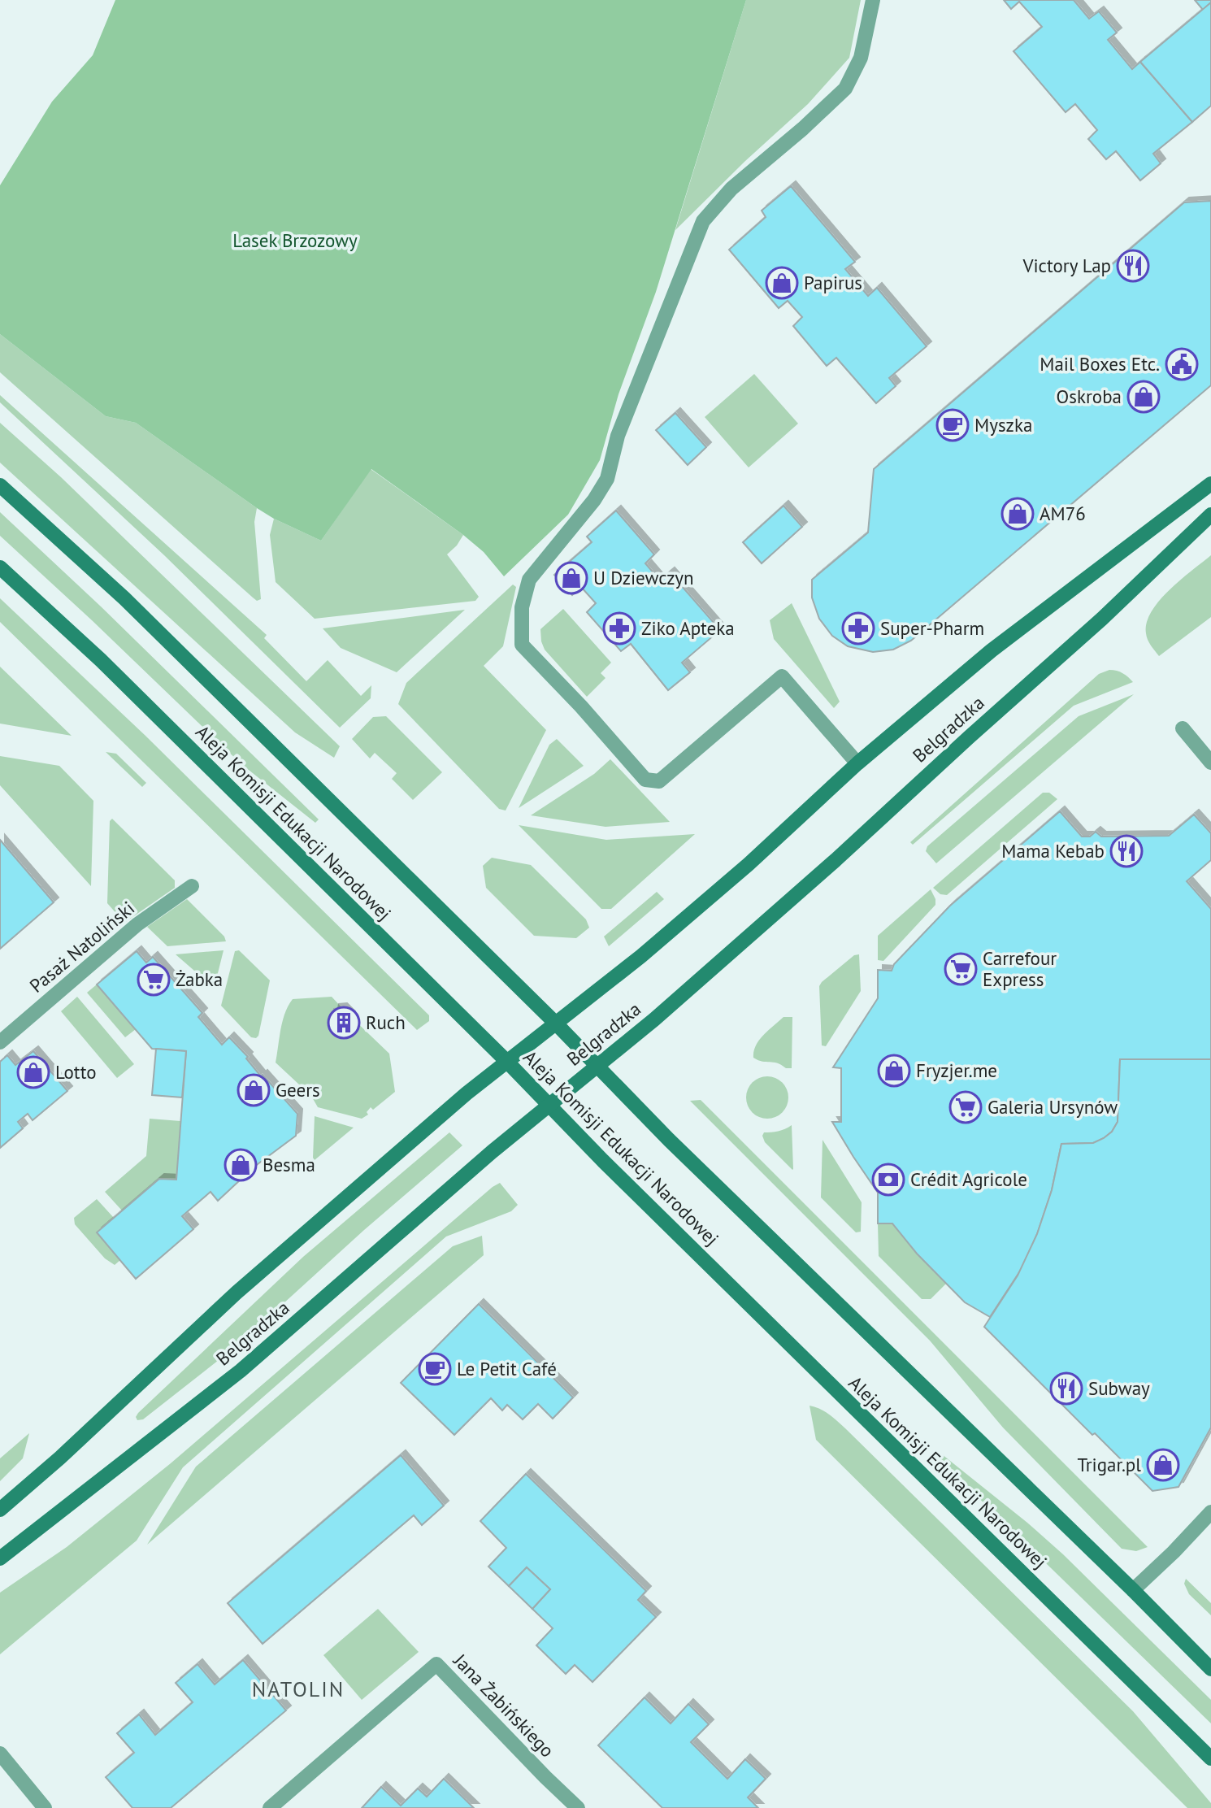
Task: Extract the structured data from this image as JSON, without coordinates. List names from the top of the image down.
{
  "streets": {
    "street": [
      "Belgradzka",
      "Aleja Komisji Edukacji Narodowej",
      "Pasaż Natoliński",
      "Jana Żabińskiego"
    ]
  },
  "crossings": [
    ["Belgradzka", "Aleja Komisji Edukacji Narodowej"]
  ],
  "districts": ["NATOLIN"],
  "parks": ["Lasek Brzozowy"],
  "places": {
    "restaurant": ["Victory Lap", "Mama Kebab", "Subway"],
    "shop": [
      "Papirus",
      "Oskroba",
      "AM76",
      "U Dziewczyn",
      "Fryzjer.me",
      "Lotto",
      "Geers",
      "Besma",
      "Trigar.pl"
    ],
    "public building": ["Mail Boxes Etc."],
    "cafe": ["Myszka", "Le Petit Café"],
    "pharmacy": ["Ziko Apteka", "Super-Pharm"],
    "supermarket": ["Carrefour Express", "Żabka", "Galeria Ursynów"],
    "building": ["Ruch"],
    "bank": ["Crédit Agricole"]
  }
}
